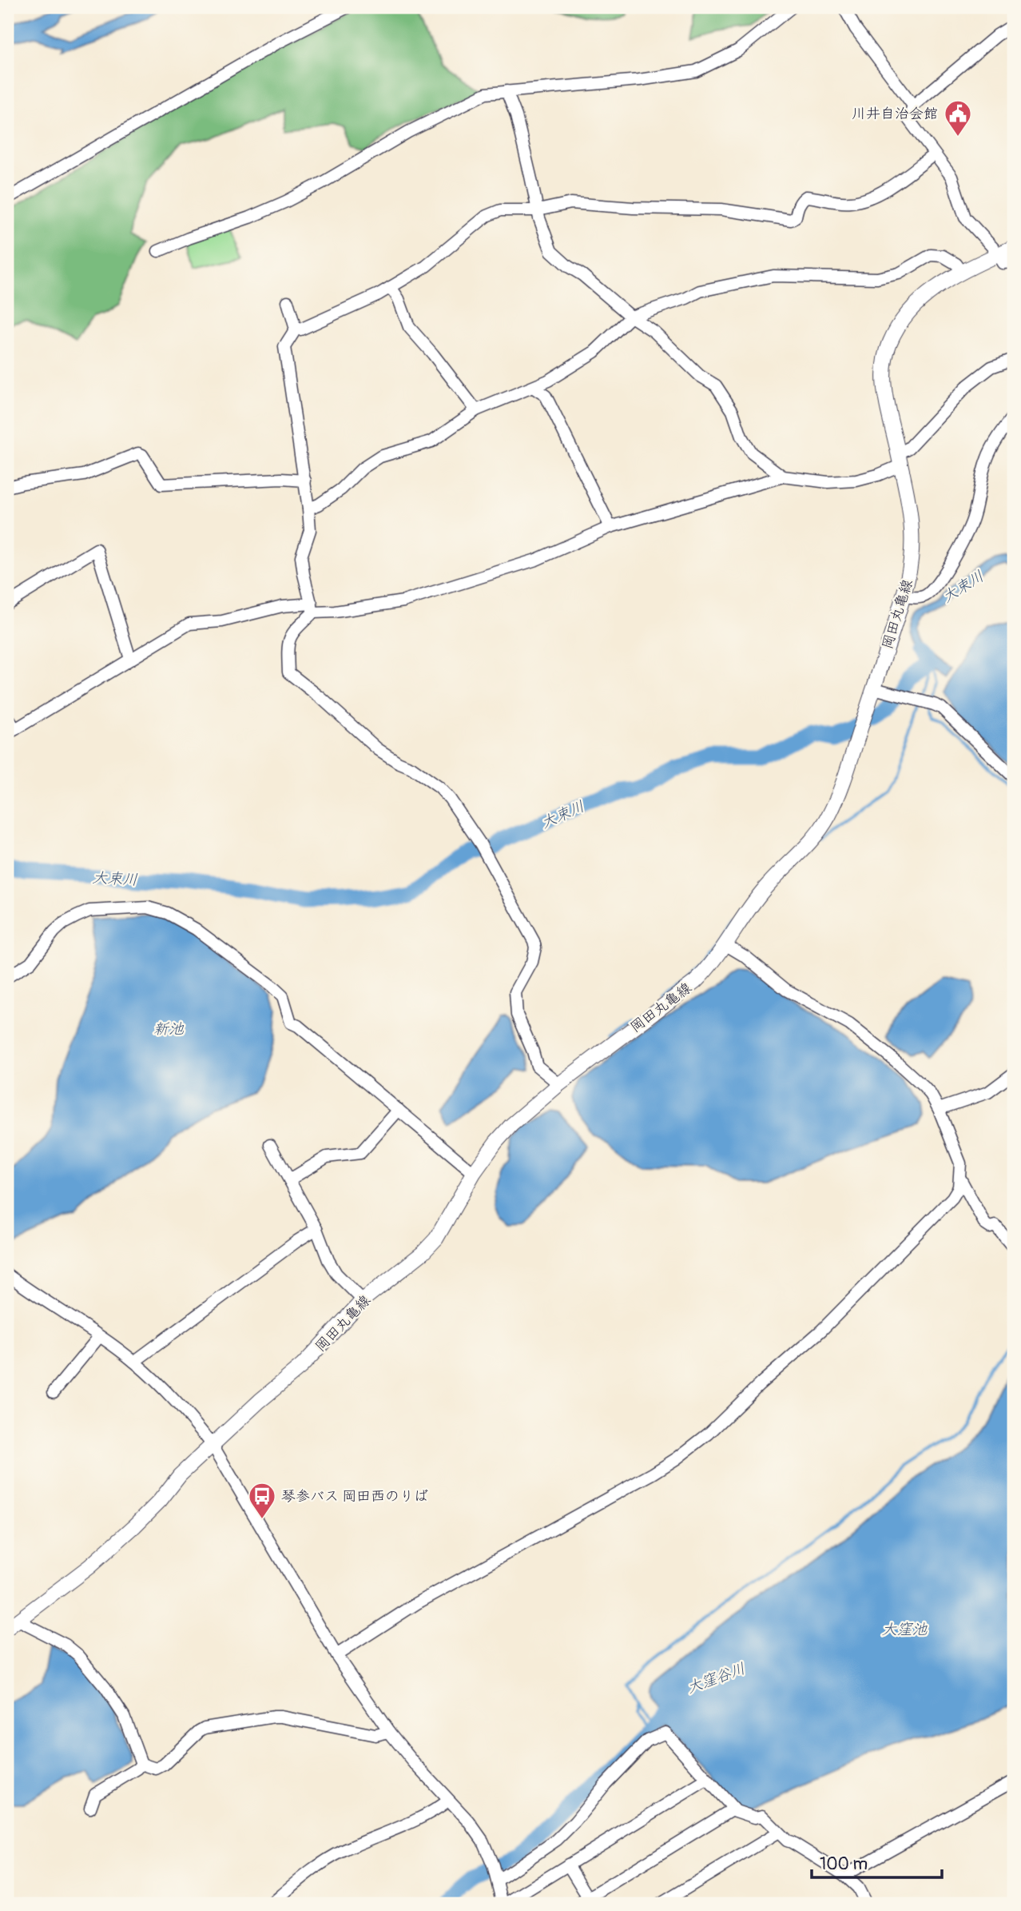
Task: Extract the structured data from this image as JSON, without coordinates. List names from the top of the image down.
{
  "streets": {
    "main road": ["岡田丸亀線"]
  },
  "water": [
    "大束川",
    "新池",
    "大窪池",
    "大窪谷川"
  ],
  "places": {
    "public building": ["川井自治会館"],
    "bus stop": ["琴参バス 岡田西のりば"]
  },
  "scale_bar": "100 m"
}
